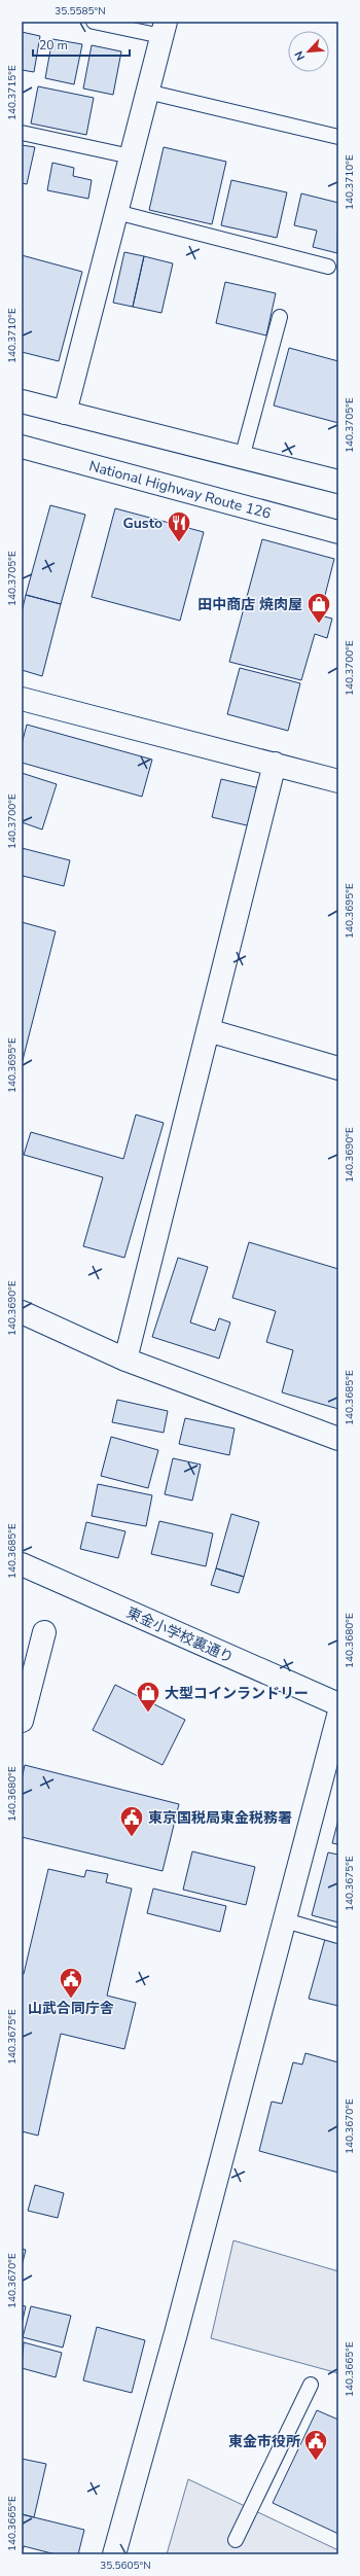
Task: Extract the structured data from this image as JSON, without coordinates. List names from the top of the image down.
{
  "streets": {
    "main road": ["National Highway Route 126", "東金小学校裏通り"]
  },
  "places": {
    "restaurant": ["Gusto"],
    "shop": ["田中商店 焼肉屋", "大型コインランドリー"],
    "public building": ["東京国税局東金税務署", "山武合同庁舎", "東金市役所"]
  },
  "scale_bar": "20 m",
  "north": "bottom left",
  "coordinates": [
    "35.5585°N",
    "140.3715°E",
    "140.3710°E",
    "140.3705°E",
    "140.3700°E",
    "140.3695°E",
    "140.3690°E",
    "140.3685°E",
    "140.3680°E",
    "140.3675°E",
    "140.3670°E",
    "140.3665°E",
    "35.5605°N"
  ]
}
